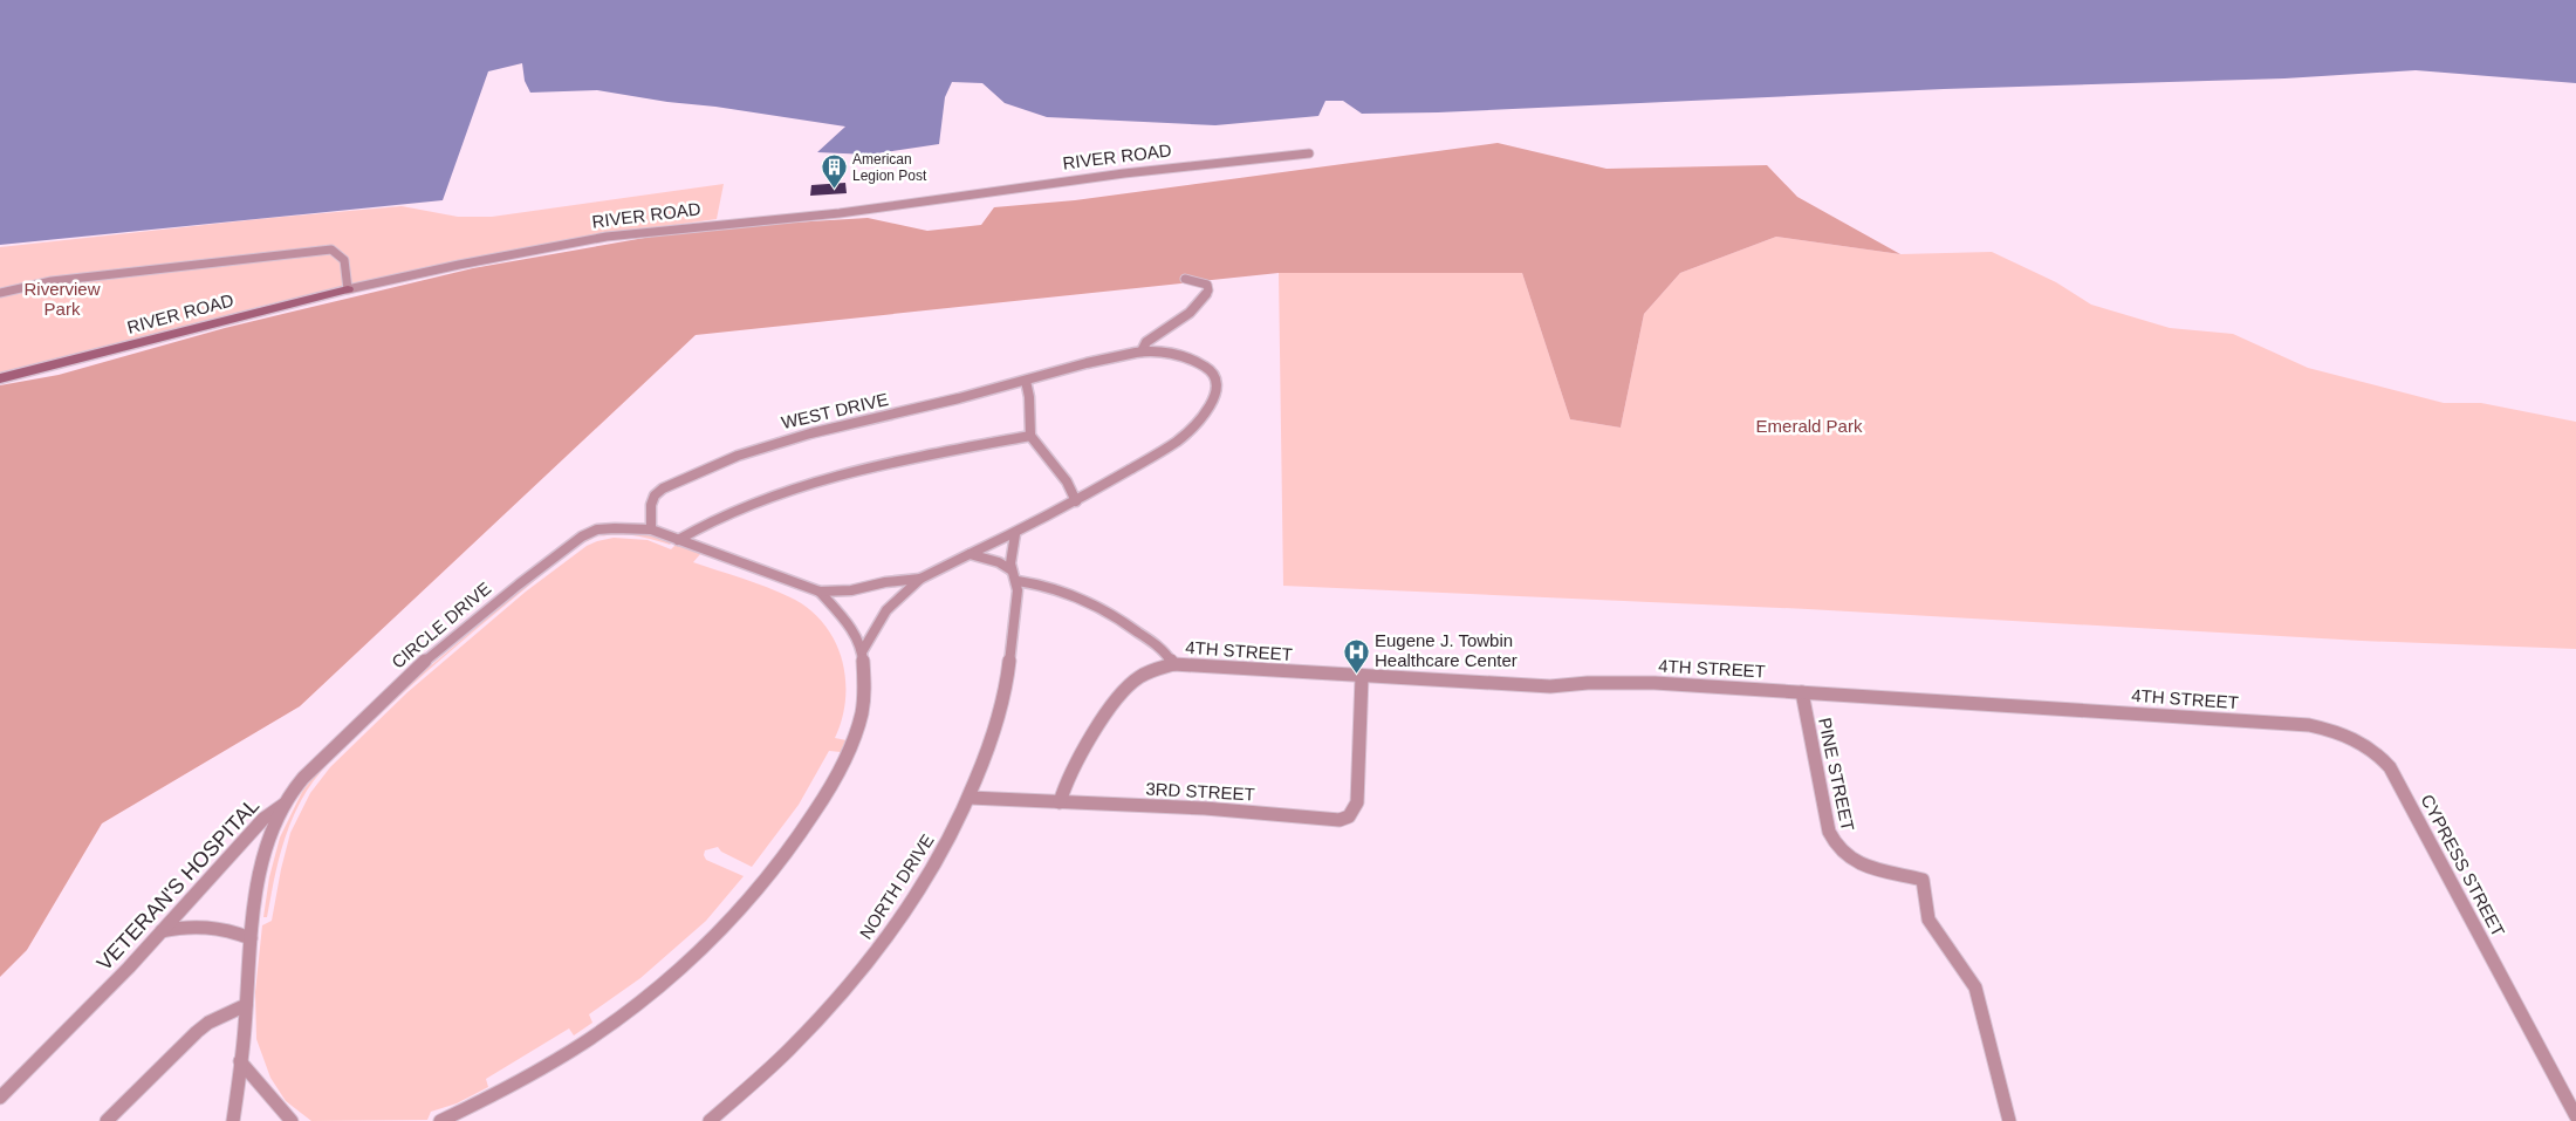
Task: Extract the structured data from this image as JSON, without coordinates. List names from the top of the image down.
{
  "streets": {
    "street": [
      "RIVER ROAD",
      "WEST DRIVE",
      "CIRCLE DRIVE",
      "4TH STREET",
      "PINE STREET",
      "3RD STREET",
      "CYPRESS STREET",
      "VETERAN'S HOSPITAL",
      "NORTH DRIVE"
    ]
  },
  "crossings": [
    ["WEST DRIVE", "CIRCLE DRIVE"],
    ["WEST DRIVE", "NORTH DRIVE"],
    ["CIRCLE DRIVE", "VETERAN'S HOSPITAL"],
    ["4TH STREET", "PINE STREET"],
    ["4TH STREET", "3RD STREET"],
    ["4TH STREET", "CYPRESS STREET"],
    ["3RD STREET", "NORTH DRIVE"]
  ],
  "parks": ["Riverview Park", "Emerald Park"],
  "places": {
    "building": ["American Legion Post"],
    "hospital": ["Eugene J. Towbin Healthcare Center"]
  }
}
